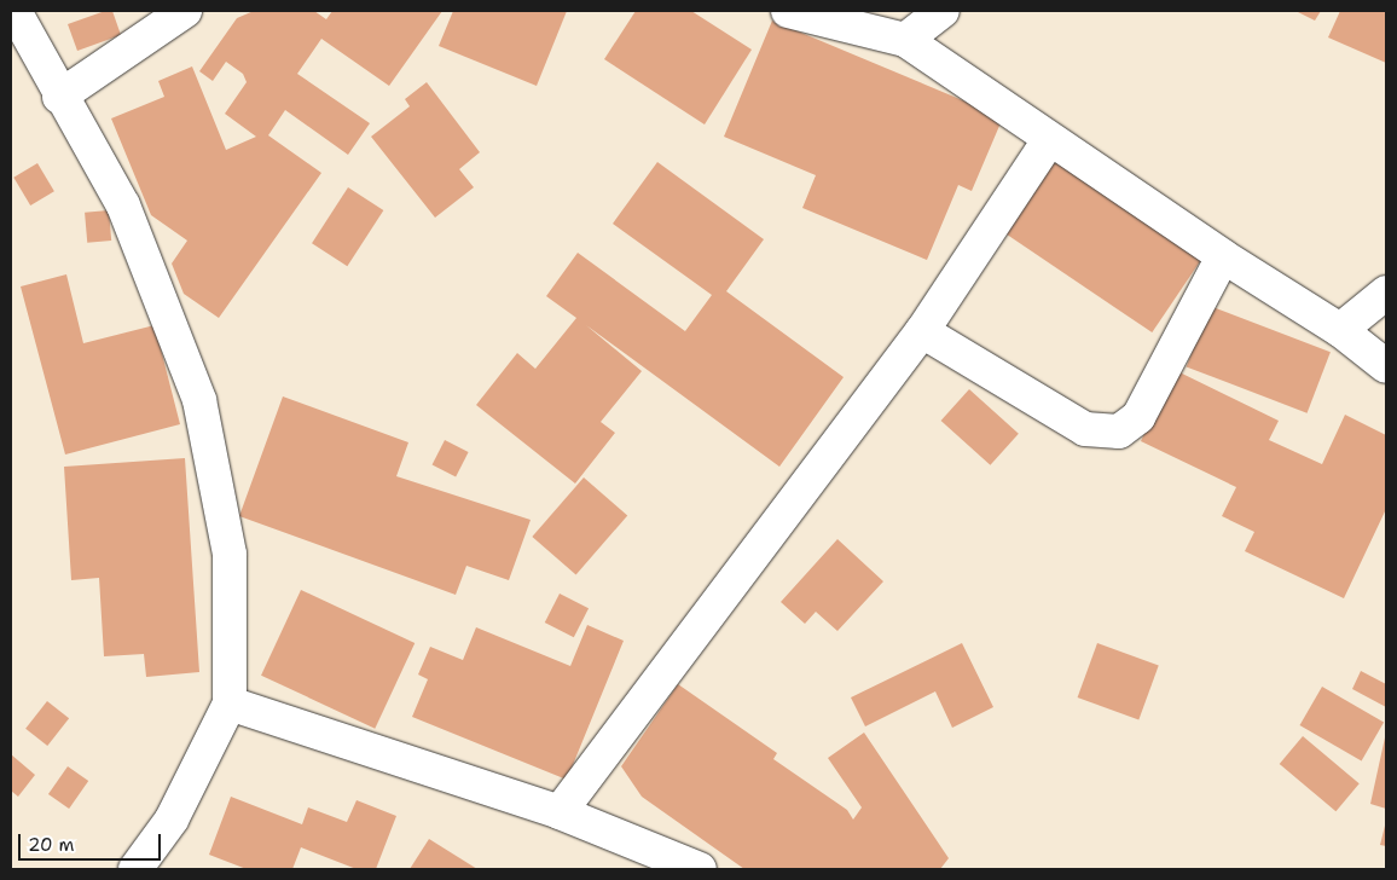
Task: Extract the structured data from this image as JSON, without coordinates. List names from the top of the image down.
{
  "scale_bar": "20 m"
}
